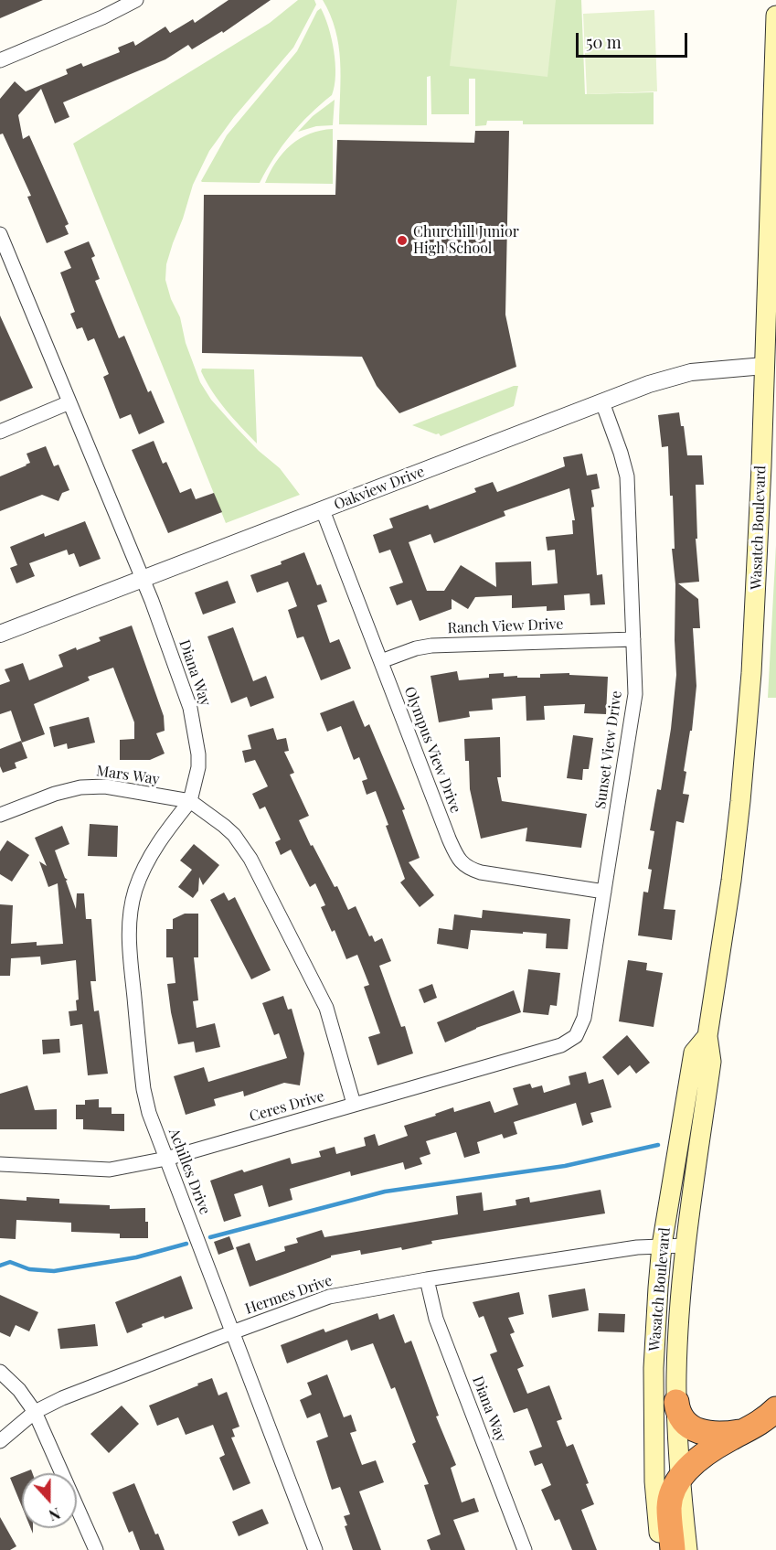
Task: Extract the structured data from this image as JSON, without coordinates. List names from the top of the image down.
{
  "streets": {
    "main road": ["Wasatch Boulevard"],
    "street": [
      "Oakview Drive",
      "Ranch View Drive",
      "Diana Way",
      "Olympus View Drive",
      "Sunset View Drive",
      "Mars Way",
      "Ceres Drive",
      "Achilles Drive",
      "Hermes Drive"
    ]
  },
  "crossings": [
    ["Oakview Drive", "Wasatch Boulevard"],
    ["Oakview Drive", "Diana Way"],
    ["Oakview Drive", "Olympus View Drive"],
    ["Oakview Drive", "Sunset View Drive"],
    ["Wasatch Boulevard", "Hermes Drive"],
    ["Ranch View Drive", "Olympus View Drive"],
    ["Ranch View Drive", "Sunset View Drive"],
    ["Diana Way", "Mars Way"],
    ["Diana Way", "Achilles Drive"],
    ["Diana Way", "Hermes Drive"],
    ["Olympus View Drive", "Sunset View Drive"],
    ["Sunset View Drive", "Ceres Drive"],
    ["Mars Way", "Achilles Drive"],
    ["Ceres Drive", "Achilles Drive"],
    ["Achilles Drive", "Hermes Drive"]
  ],
  "places": ["Churchill Junior High School"],
  "scale_bar": "50 m",
  "north": "bottom"
}
